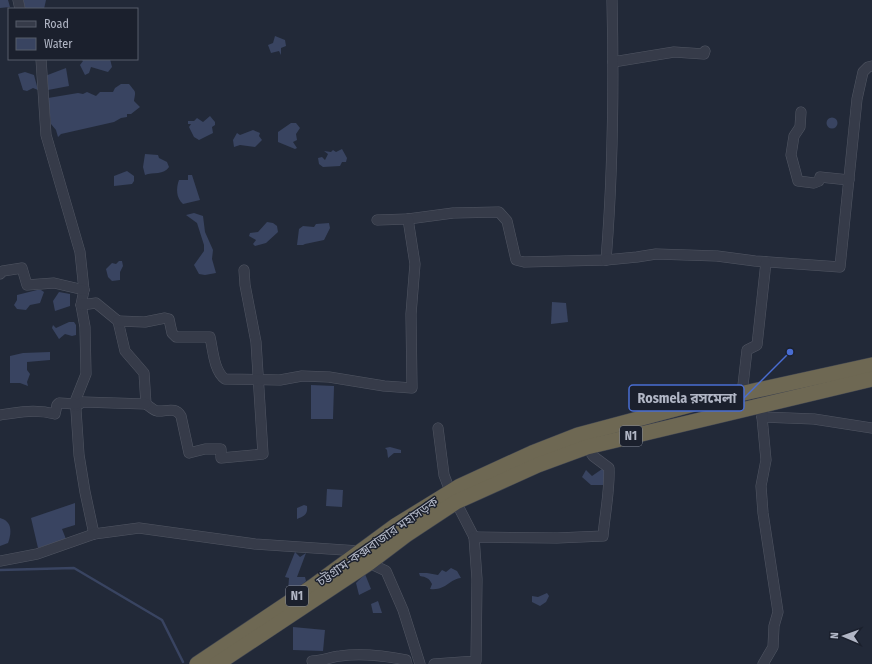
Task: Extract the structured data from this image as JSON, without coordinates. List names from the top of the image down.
{
  "streets": {
    "highway": ["N1", "চট্টগ্রাম-কক্সবাজার মহাসড়ক"]
  },
  "places": ["Rosmela রসমেলা"],
  "legend": ["Road", "Water"],
  "north": "left"
}
